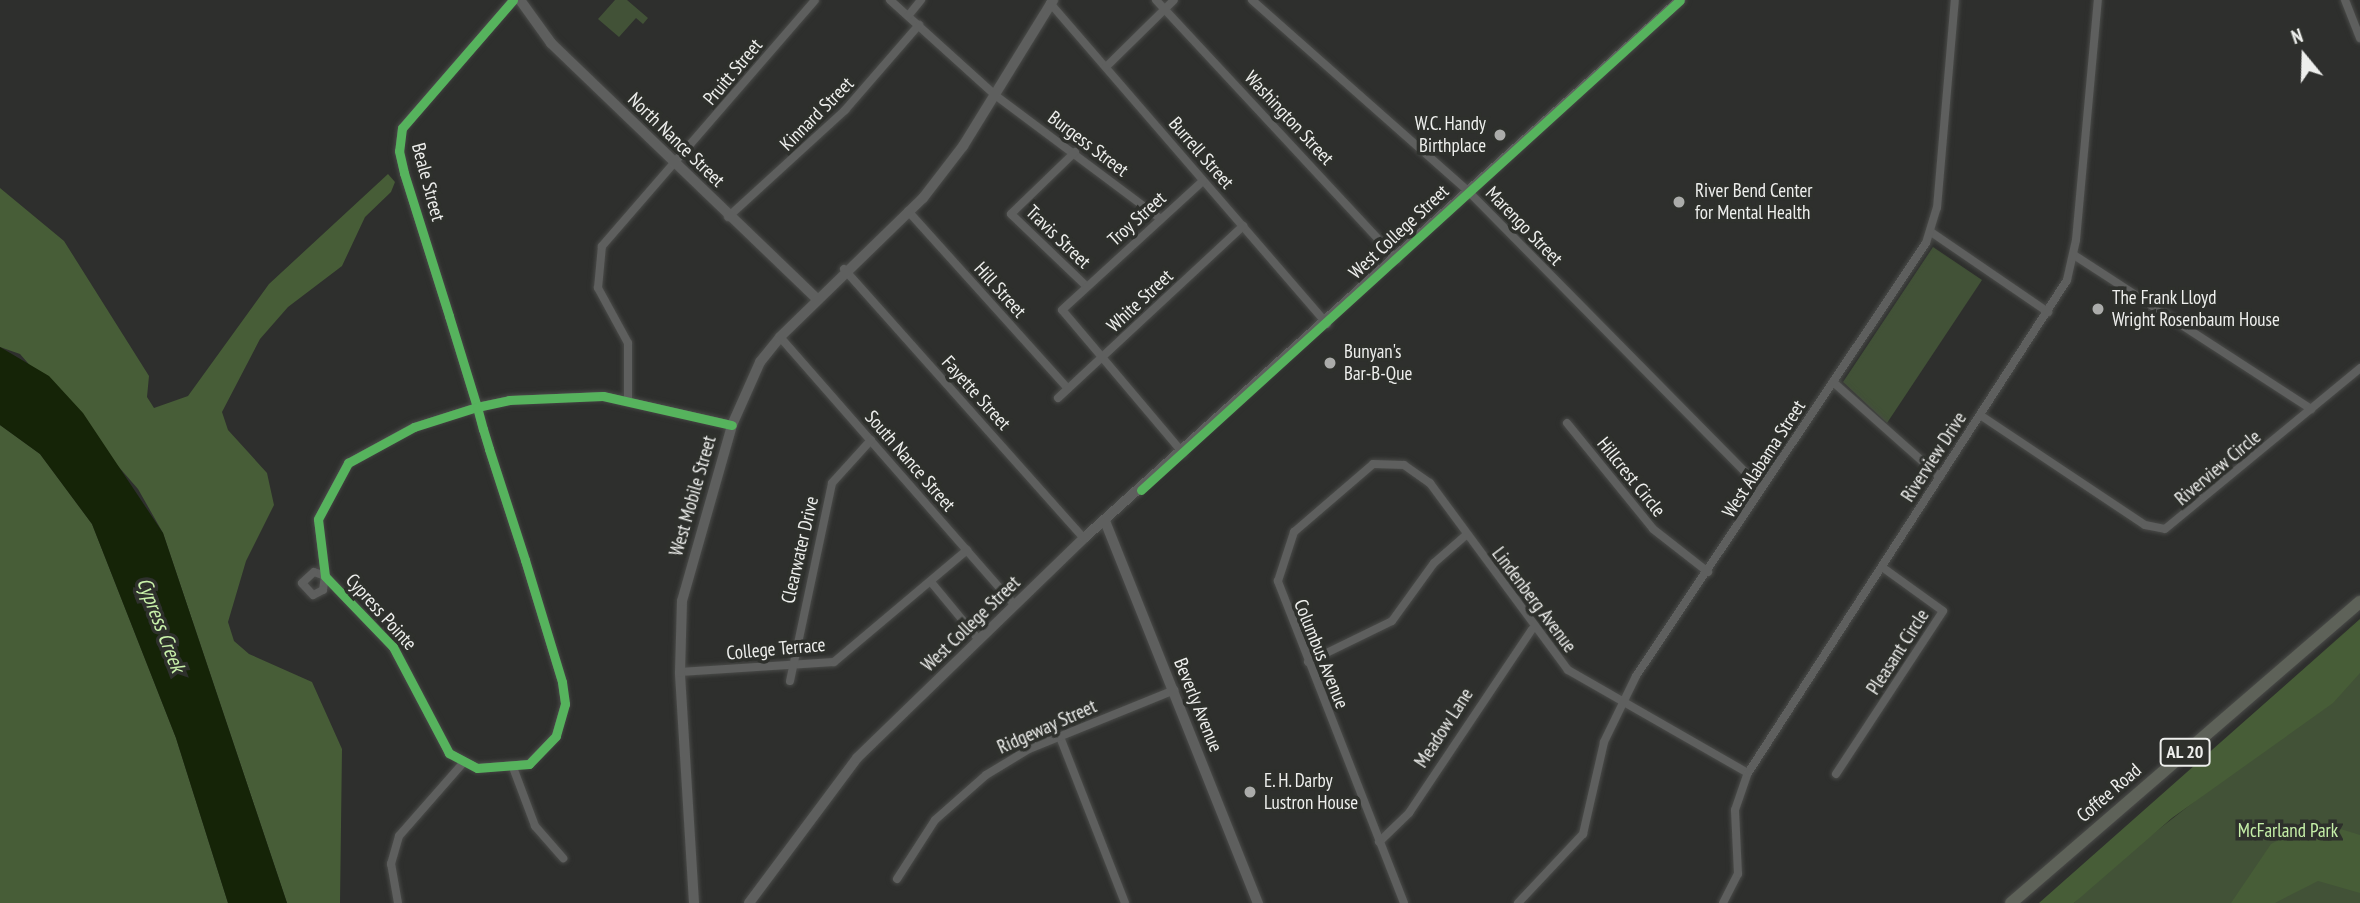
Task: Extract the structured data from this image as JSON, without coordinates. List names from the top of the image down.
{
  "streets": {
    "main road": ["AL 20", "Coffee Road"],
    "street": [
      "Pruitt Street",
      "Kinnard Street",
      "Washington Street",
      "North Nance Street",
      "Burgess Street",
      "Burrell Street",
      "Beale Street",
      "Troy Street",
      "Marengo Street",
      "West College Street",
      "Travis Street",
      "Hill Street",
      "White Street",
      "Fayette Street",
      "Riverview Drive",
      "West Alabama Street",
      "South Nance Street",
      "Riverview Circle",
      "Hillcrest Circle",
      "West Mobile Street",
      "Clearwater Drive",
      "Lindenberg Avenue",
      "Cypress Pointe",
      "College Terrace",
      "Pleasant Circle",
      "Columbus Avenue",
      "Beverly Avenue",
      "Ridgeway Street",
      "Meadow Lane"
    ]
  },
  "crossings": [
    ["Pruitt Street", "North Nance Street"],
    ["Pruitt Street", "Cypress Pointe"],
    ["Kinnard Street", "North Nance Street"],
    ["Kinnard Street", "Burgess Street"],
    ["Washington Street", "West College Street"],
    ["North Nance Street", "West Mobile Street"],
    ["Burgess Street", "Troy Street"],
    ["Burgess Street", "Travis Street"],
    ["Burgess Street", "West Mobile Street"],
    ["Burrell Street", "Troy Street"],
    ["Burrell Street", "West College Street"],
    ["Burrell Street", "White Street"],
    ["Burrell Street", "West Mobile Street"],
    ["Beale Street", "Cypress Pointe"],
    ["Troy Street", "Travis Street"],
    ["Troy Street", "White Street"],
    ["Marengo Street", "West College Street"],
    ["Marengo Street", "West Alabama Street"],
    ["West College Street", "Fayette Street"],
    ["West College Street", "South Nance Street"],
    ["West College Street", "Beverly Avenue"],
    ["Hill Street", "White Street"],
    ["Hill Street", "West Mobile Street"],
    ["Fayette Street", "West Mobile Street"],
    ["Riverview Drive", "Riverview Circle"],
    ["Riverview Drive", "Lindenberg Avenue"],
    ["Riverview Drive", "Pleasant Circle"],
    ["West Alabama Street", "Hillcrest Circle"],
    ["West Alabama Street", "Lindenberg Avenue"],
    ["South Nance Street", "West Mobile Street"],
    ["South Nance Street", "Clearwater Drive"],
    ["South Nance Street", "College Terrace"],
    ["West Mobile Street", "Cypress Pointe"],
    ["West Mobile Street", "College Terrace"],
    ["Clearwater Drive", "College Terrace"],
    ["Lindenberg Avenue", "Columbus Avenue"],
    ["Lindenberg Avenue", "Meadow Lane"],
    ["Columbus Avenue", "Meadow Lane"],
    ["Beverly Avenue", "Ridgeway Street"]
  ],
  "water": ["Cypress Creek"],
  "parks": ["McFarland Park"],
  "places": [
    "W.C. Handy Birthplace",
    "River Bend Center for Mental Health",
    "The Frank Lloyd Wright Rosenbaum House",
    "Bunyan's Bar-B-Que",
    "E. H. Darby Lustron House"
  ],
  "north": "top"
}
